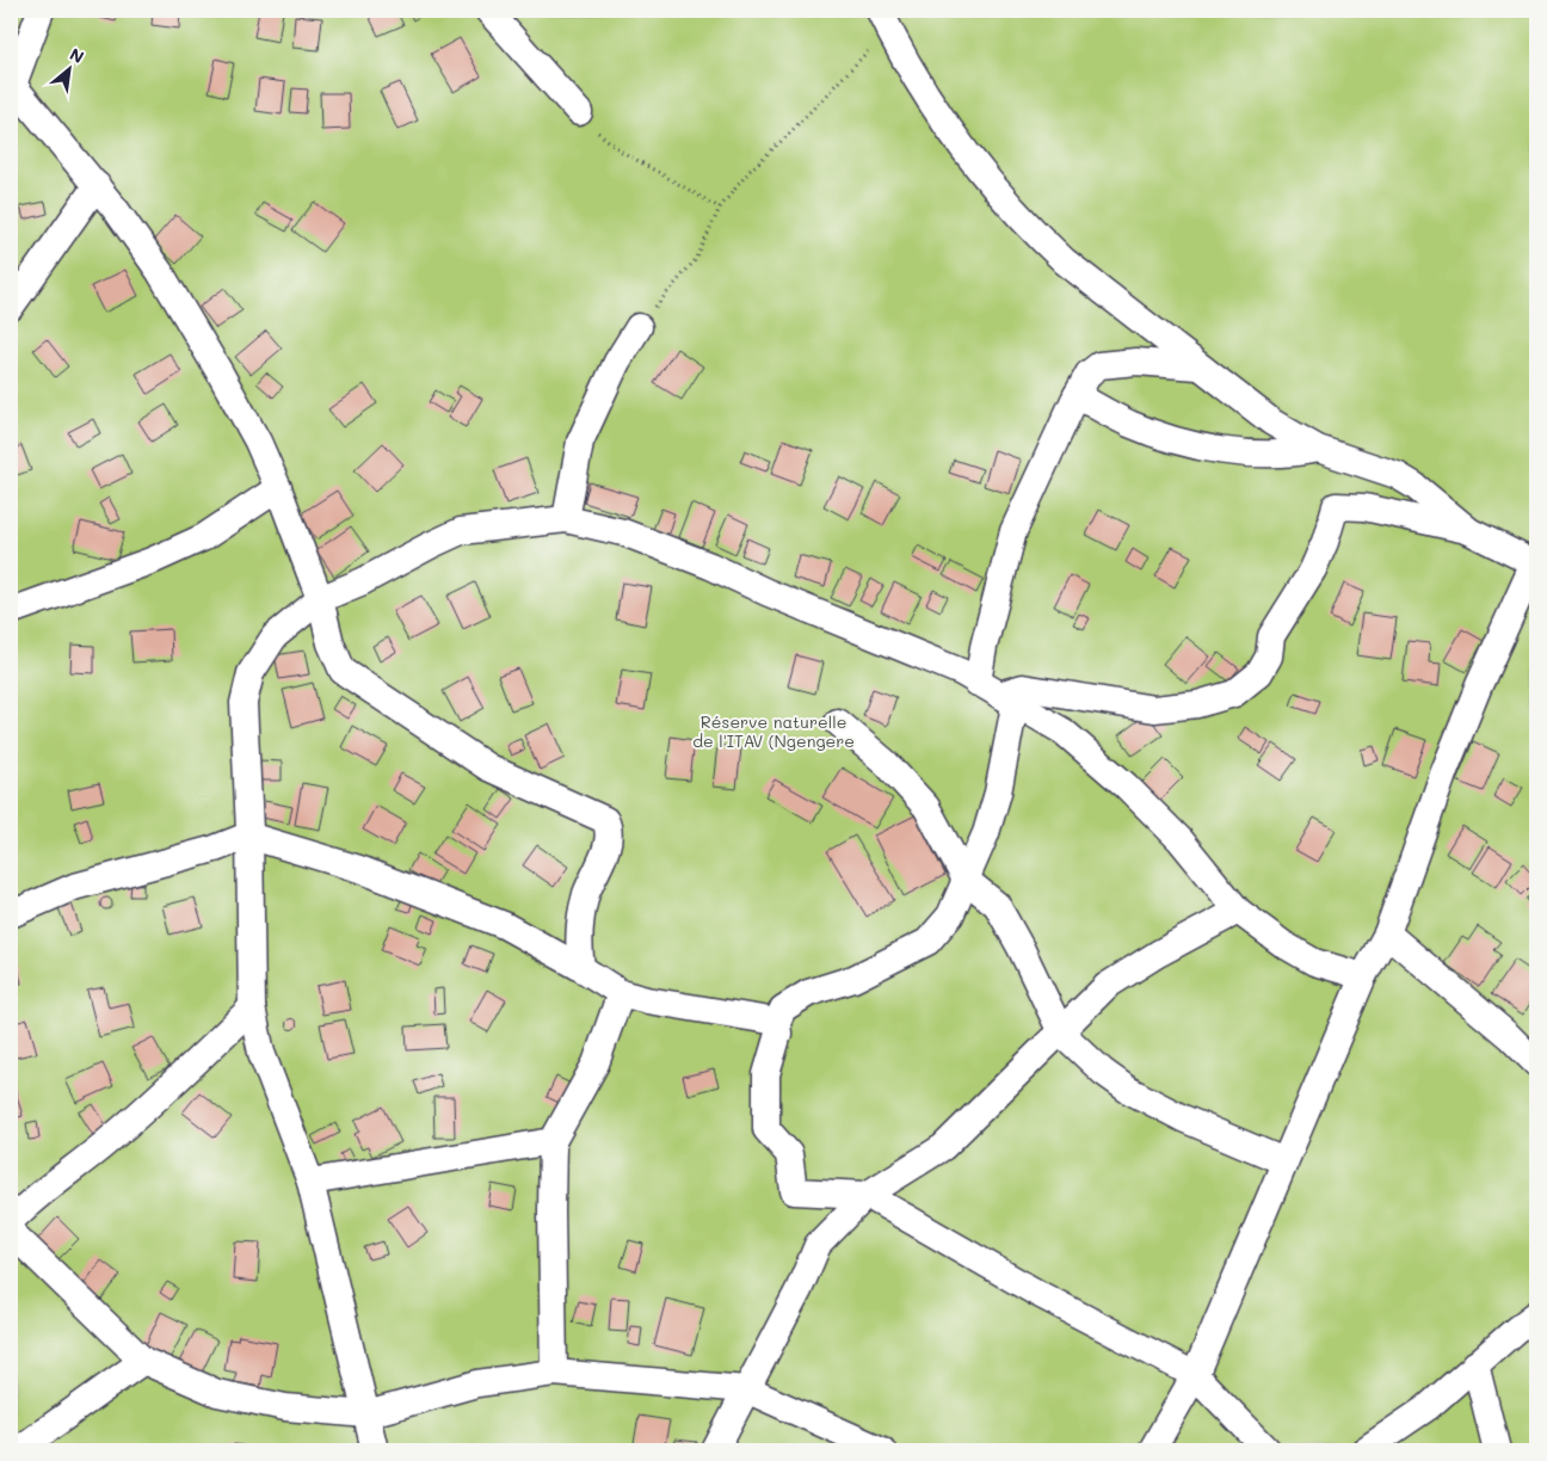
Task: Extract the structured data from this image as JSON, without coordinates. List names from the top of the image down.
{
  "parks": ["Réserve naturelle de l'ITAV (Ngengere"],
  "north": "top right"
}
